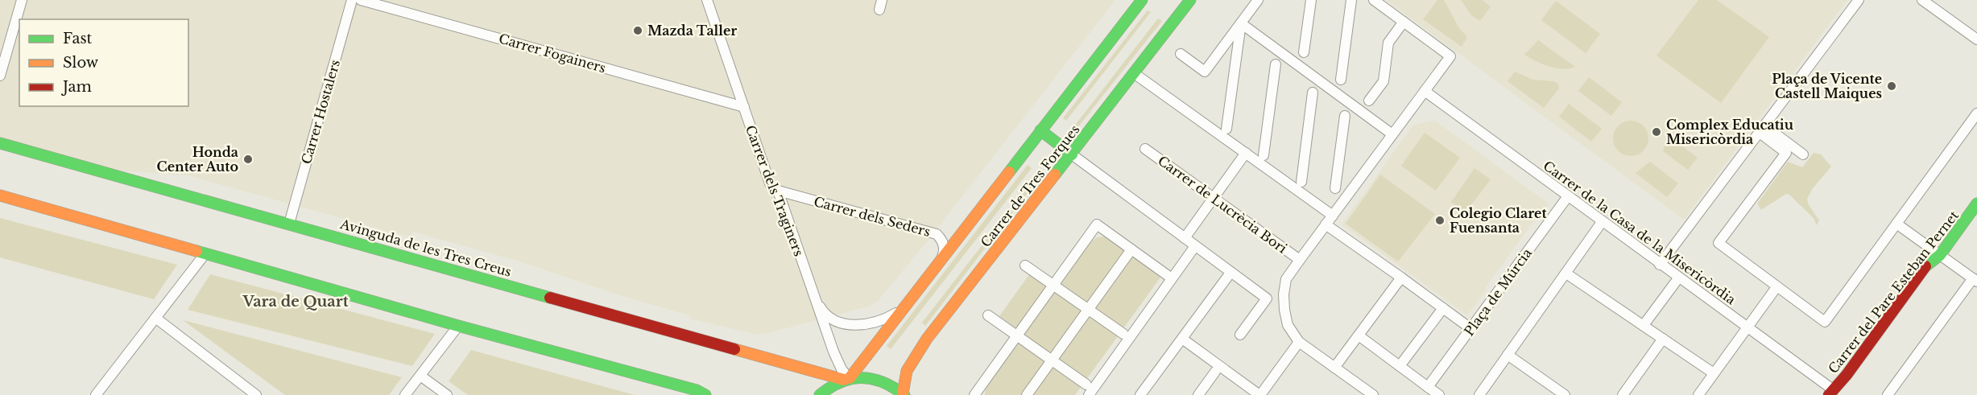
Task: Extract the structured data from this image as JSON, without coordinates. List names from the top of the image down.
{
  "streets": {
    "main road": ["Carrer de Tres Forques", "Avinguda de les Tres Creus", "Carrer del Pare Esteban Pernet"],
    "street": [
      "Carrer Fogainers",
      "Carrer Hostalers",
      "Carrer dels Traginers",
      "Carrer de Lucrècia Bori",
      "Carrer dels Seders",
      "Carrer de la Casa de la Misericòrdia",
      "Plaça de Múrcia"
    ]
  },
  "crossings": [
    ["Carrer Fogainers", "Carrer dels Traginers"],
    ["Carrer Hostalers", "Avinguda de les Tres Creus"],
    ["Carrer de Tres Forques", "Carrer dels Traginers"],
    ["Carrer de Tres Forques", "Carrer dels Seders"],
    ["Carrer de Tres Forques", "Avinguda de les Tres Creus"],
    ["Carrer dels Traginers", "Carrer dels Seders"],
    ["Carrer dels Traginers", "Avinguda de les Tres Creus"],
    ["Carrer de la Casa de la Misericòrdia", "Plaça de Múrcia"],
    ["Carrer de la Casa de la Misericòrdia", "Carrer del Pare Esteban Pernet"]
  ],
  "districts": ["Vara de Quart"],
  "places": [
    "Mazda Taller",
    "Plaça de Vicente Castell Maiques",
    "Complex Educatiu Misericòrdia",
    "Honda Center Auto",
    "Colegio Claret Fuensanta"
  ],
  "legend": ["Fast", "Slow", "Jam"]
}
